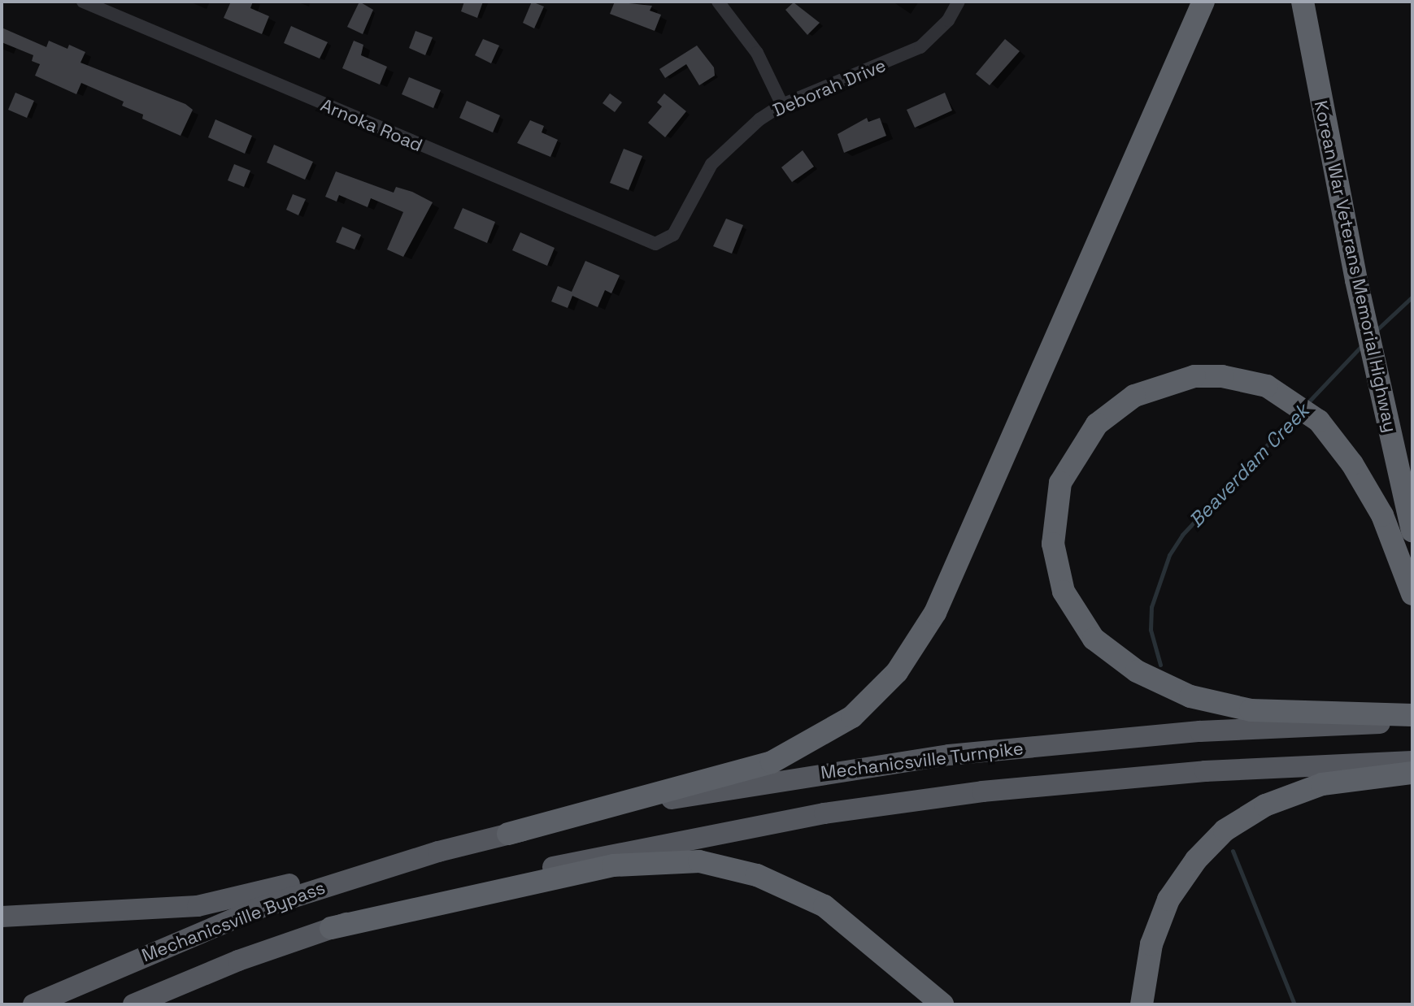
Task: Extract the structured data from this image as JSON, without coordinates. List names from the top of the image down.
{
  "streets": {
    "highway": ["Korean War Veterans Memorial Highway", "Mechanicsville Turnpike", "Mechanicsville Bypass"],
    "street": ["Deborah Drive", "Arnoka Road"]
  },
  "crossings": [
    ["Deborah Drive", "Arnoka Road"],
    ["Mechanicsville Turnpike", "Mechanicsville Bypass"]
  ],
  "water": ["Beaverdam Creek"]
}
